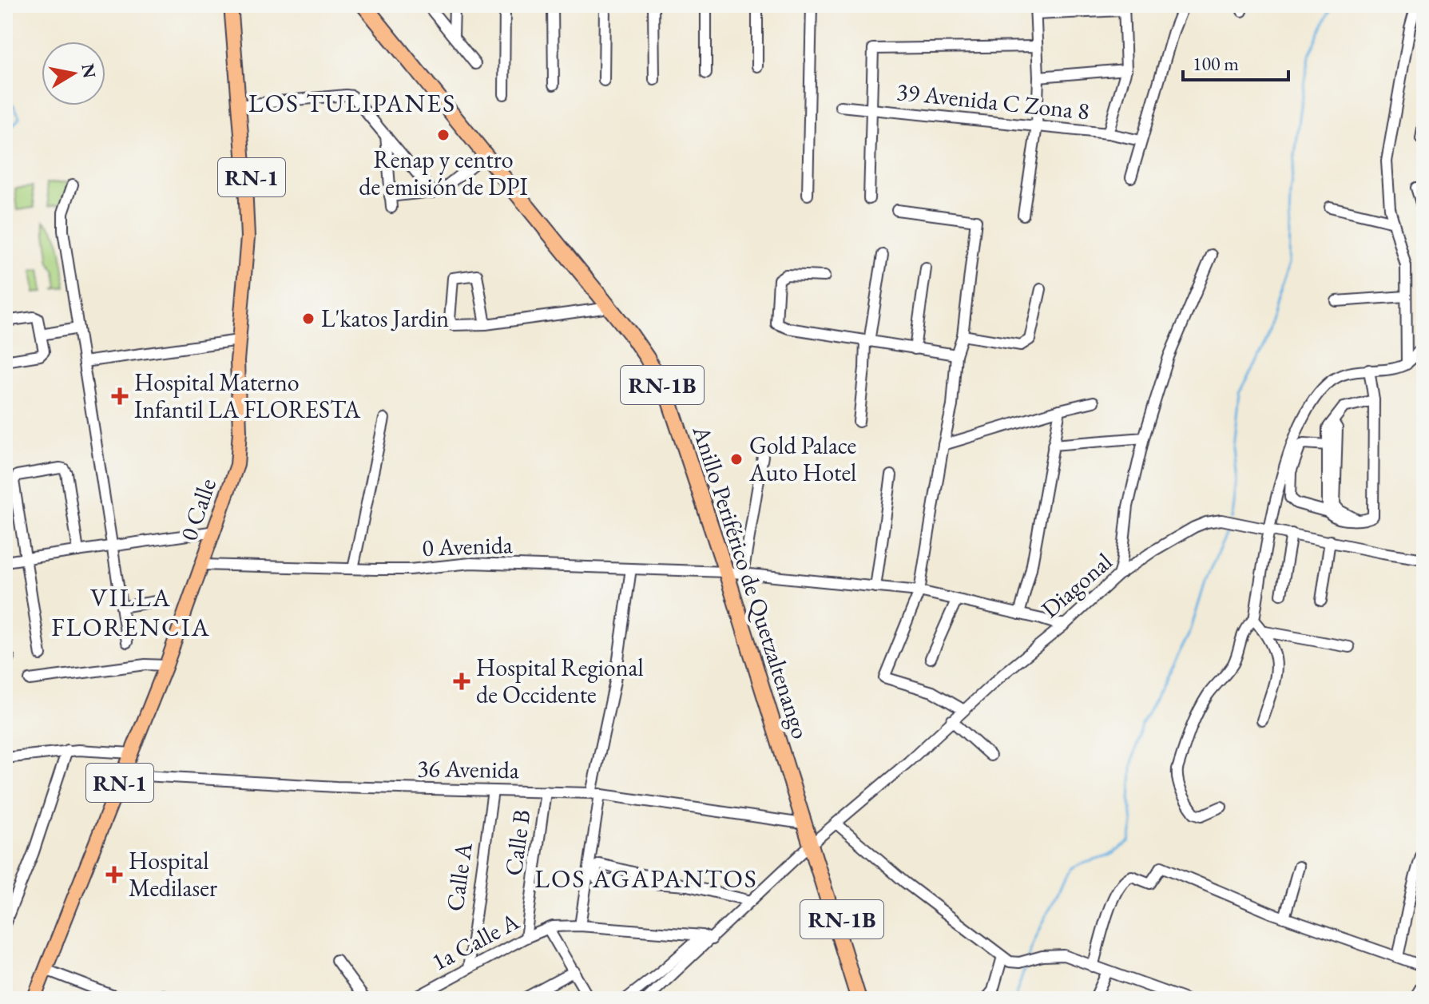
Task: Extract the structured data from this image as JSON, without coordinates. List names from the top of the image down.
{
  "streets": {
    "highway": ["RN-1B", "Anillo Periférico de Quetzaltenango"],
    "main road": ["RN-1", "0 Calle"],
    "street": [
      "39 Avenida C Zona 8",
      "0 Avenida",
      "Diagonal",
      "36 Avenida",
      "Calle B",
      "Calle A",
      "1a Calle A"
    ]
  },
  "crossings": [
    ["0 Calle", "0 Avenida"],
    ["0 Calle", "36 Avenida"],
    ["0 Avenida", "Anillo Periférico de Quetzaltenango"],
    ["0 Avenida", "Diagonal"],
    ["Anillo Periférico de Quetzaltenango", "Diagonal"],
    ["Anillo Periférico de Quetzaltenango", "36 Avenida"],
    ["Diagonal", "1a Calle A"],
    ["36 Avenida", "Calle B"],
    ["36 Avenida", "Calle A"],
    ["Calle B", "1a Calle A"],
    ["Calle A", "1a Calle A"]
  ],
  "districts": ["LOS TULIPANES", "VILLA FLORENCIA", "LOS AGAPANTOS"],
  "places": {
    "other": ["Renap y centro de emisión de DPI", "L'katos Jardin", "Gold Palace Auto Hotel"],
    "health": ["Hospital Materno Infantil LA FLORESTA", "Hospital Regional de Occidente", "Hospital Medilaser"]
  },
  "scale_bar": "100 m",
  "north": "right"
}
